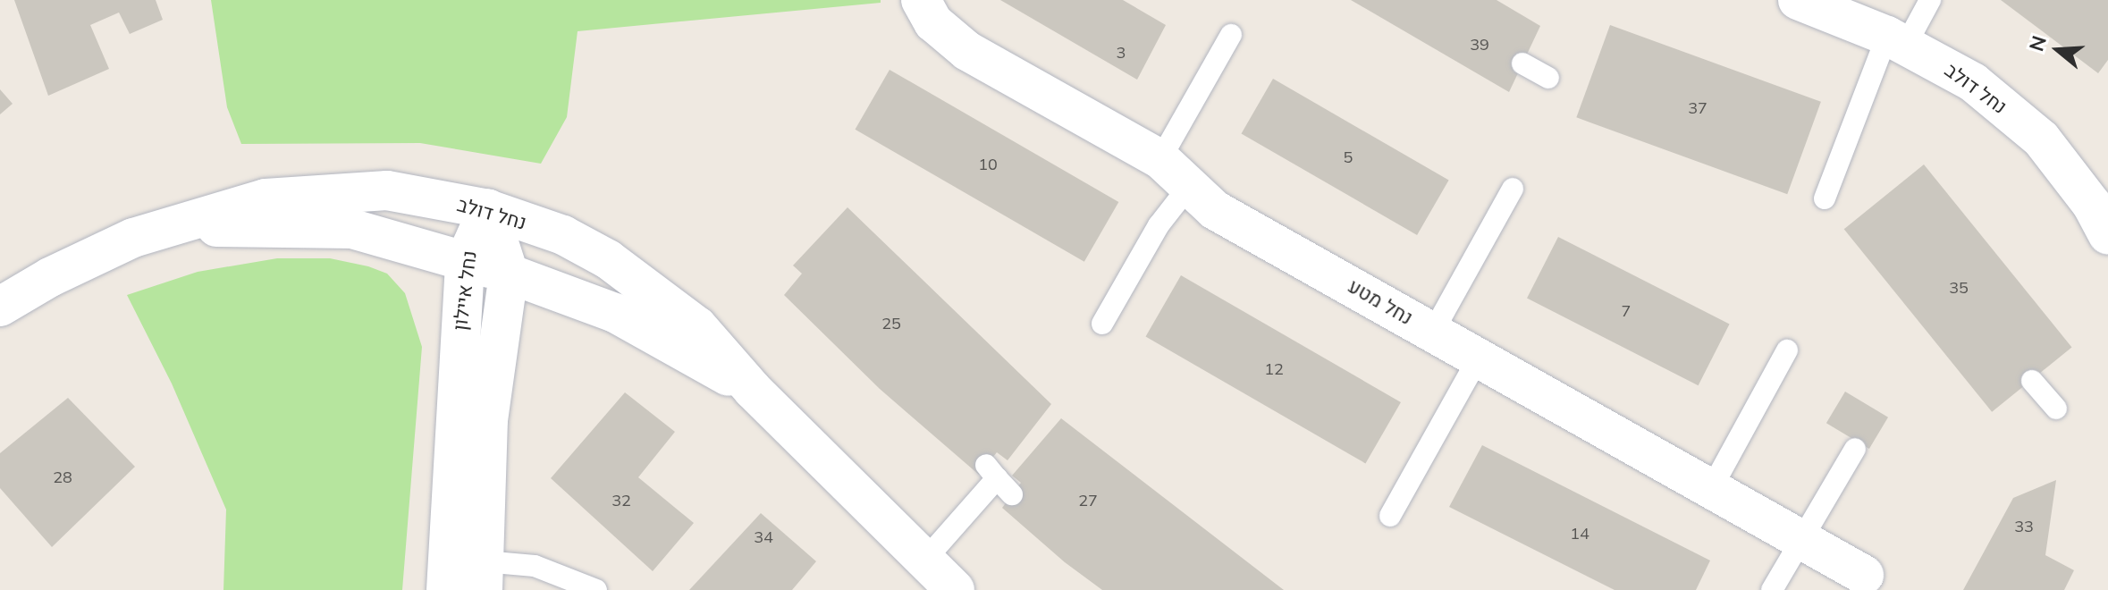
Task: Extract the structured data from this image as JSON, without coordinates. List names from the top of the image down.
{
  "streets": {
    "street": ["נחל דולב", "נחל איילון", "נחל מטע"]
  },
  "crossings": [
    ["נחל דולב", "נחל איילון"]
  ],
  "house_numbers": [
    "39",
    "3",
    "37",
    "5",
    "10",
    "35",
    "7",
    "25",
    "12",
    "28",
    "32",
    "27",
    "33",
    "14",
    "34"
  ],
  "north": "left"
}
